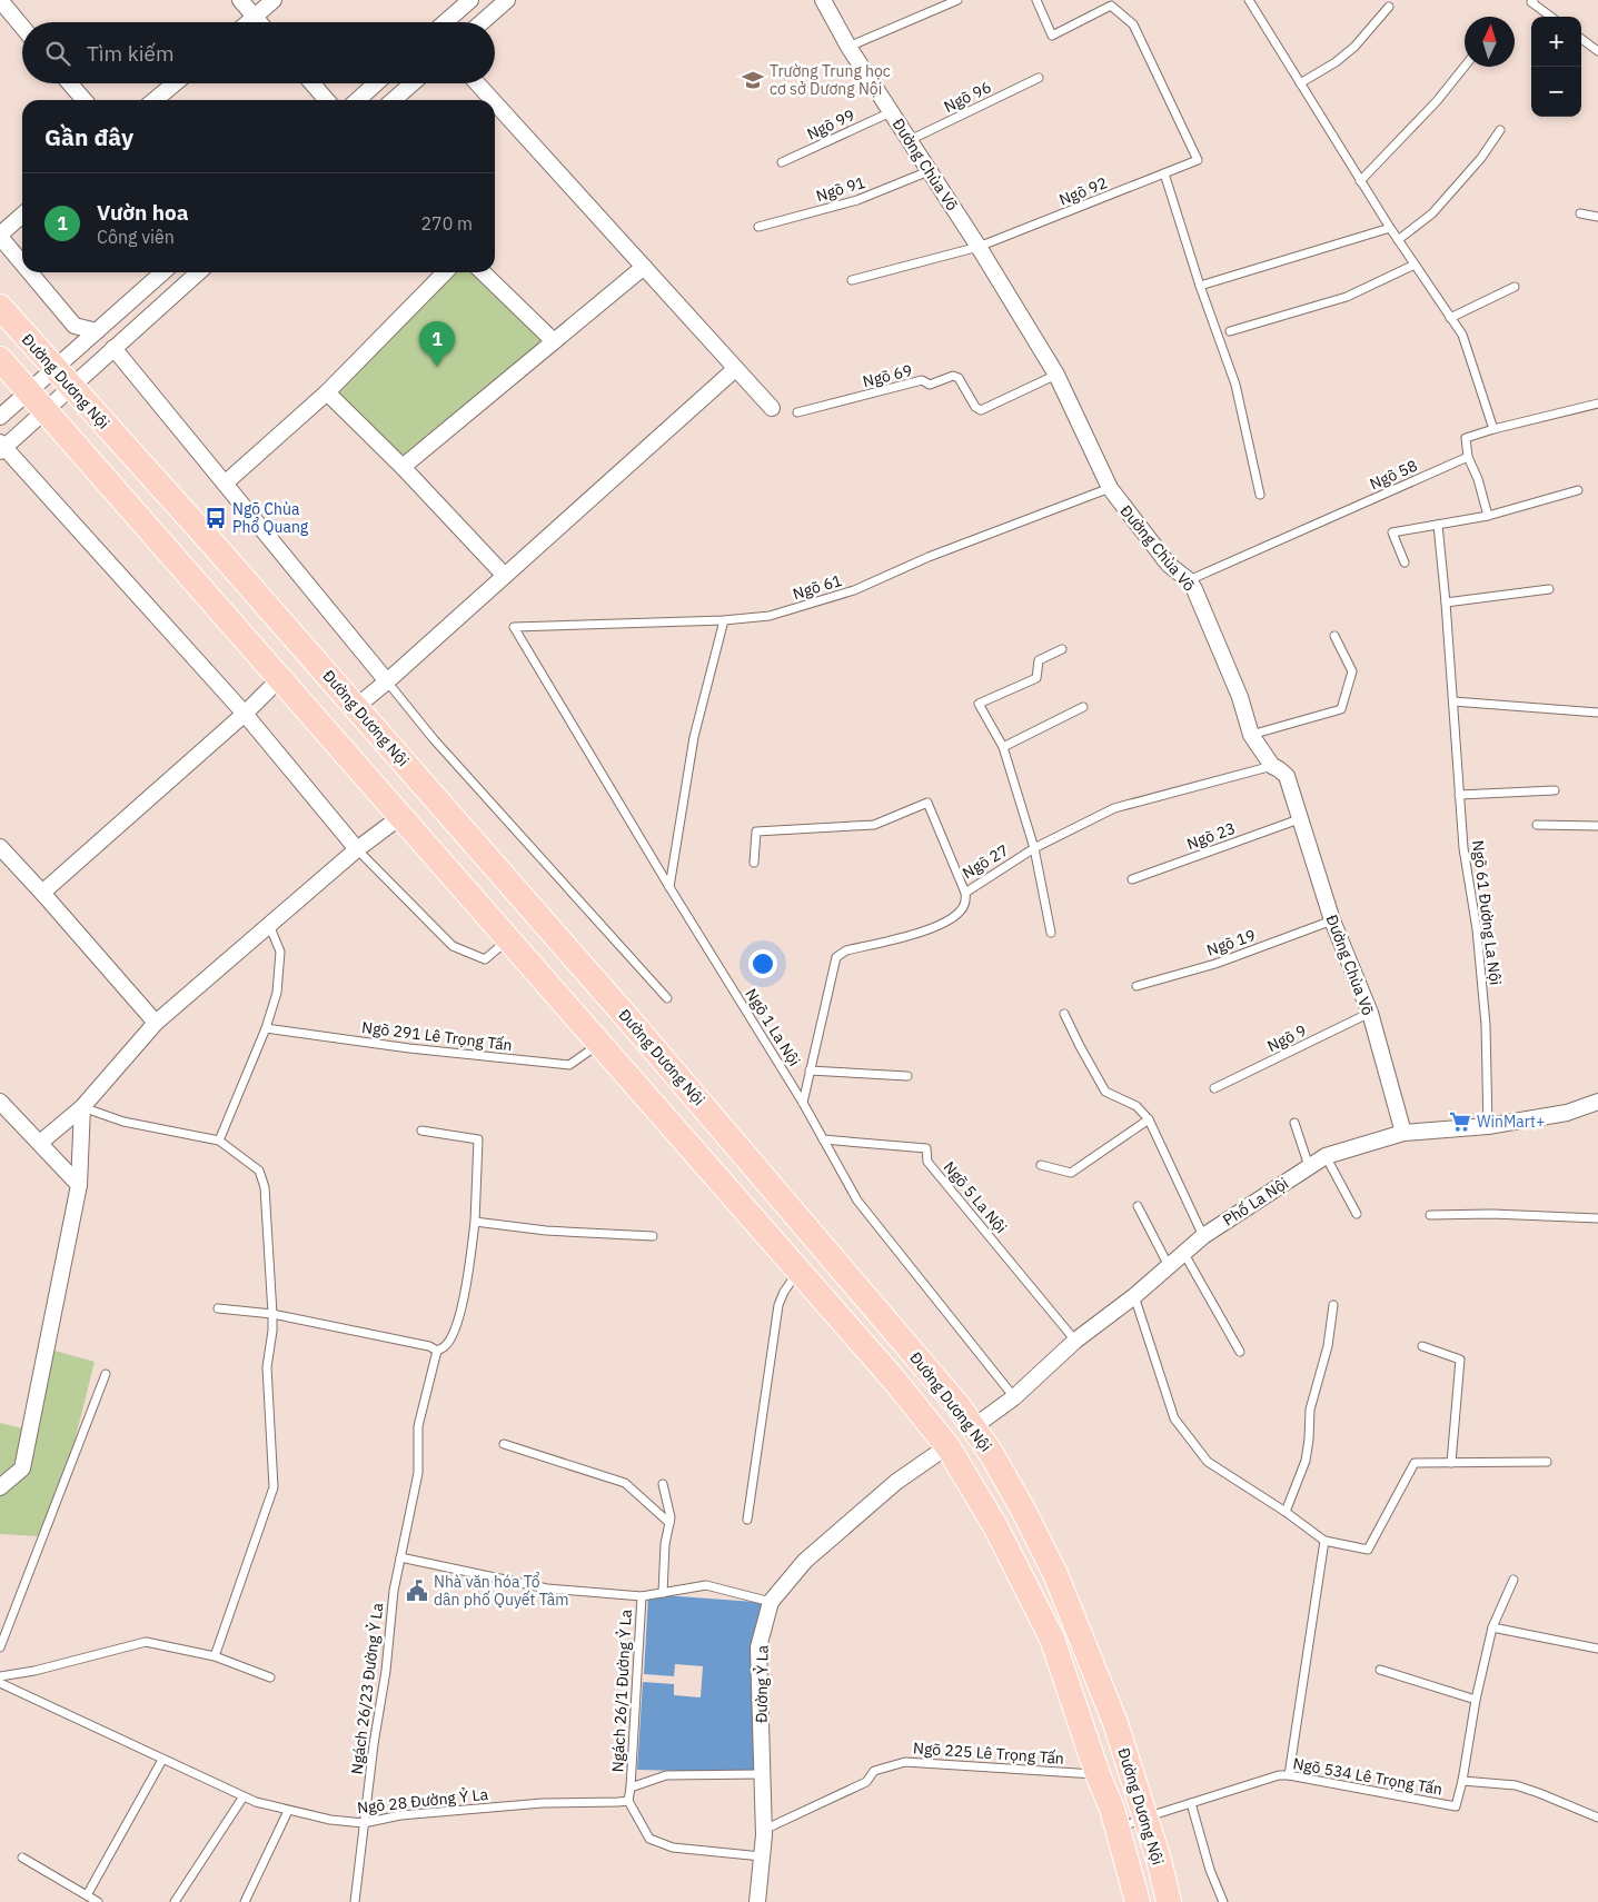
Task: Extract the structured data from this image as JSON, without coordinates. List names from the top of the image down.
{
  "streets": {
    "main road": ["Đường Dương Nội"],
    "street": ["Đường Chùa Võ", "Phố La Nội", "Đường Ỷ La"],
    "lane": [
      "Ngõ 96",
      "Ngõ 99",
      "Ngõ 91",
      "Ngõ 92",
      "Ngõ 69",
      "Ngõ 58",
      "Ngõ 61",
      "Ngõ 23",
      "Ngõ 27",
      "Ngõ 61 Đường La Nội",
      "Ngõ 19",
      "Ngõ 1 La Nội",
      "Ngõ 291 Lê Trọng Tấn",
      "Ngõ 9",
      "Ngõ 5 La Nội",
      "Ngách 26/23 Đường Ỷ La",
      "Ngách 26/1 Đường Ỷ La",
      "Ngõ 225 Lê Trọng Tấn",
      "Ngõ 534 Lê Trọng Tấn",
      "Ngõ 28 Đường Ỷ La"
    ]
  },
  "crossings": [
    ["Ngõ 96", "Đường Chùa Võ"],
    ["Ngõ 99", "Đường Chùa Võ"],
    ["Đường Chùa Võ", "Ngõ 91"],
    ["Đường Chùa Võ", "Ngõ 92"],
    ["Đường Chùa Võ", "Ngõ 69"],
    ["Đường Chùa Võ", "Ngõ 58"],
    ["Đường Chùa Võ", "Ngõ 61"],
    ["Đường Chùa Võ", "Ngõ 23"],
    ["Đường Chùa Võ", "Ngõ 27"],
    ["Đường Chùa Võ", "Ngõ 19"],
    ["Đường Chùa Võ", "Ngõ 9"],
    ["Đường Chùa Võ", "Phố La Nội"],
    ["Đường Dương Nội", "Ngõ 291 Lê Trọng Tấn"],
    ["Đường Dương Nội", "Phố La Nội"],
    ["Đường Dương Nội", "Đường Ỷ La"],
    ["Đường Dương Nội", "Ngõ 225 Lê Trọng Tấn"],
    ["Đường Dương Nội", "Ngõ 534 Lê Trọng Tấn"],
    ["Ngõ 61", "Ngõ 1 La Nội"],
    ["Ngõ 61 Đường La Nội", "Phố La Nội"],
    ["Ngõ 1 La Nội", "Ngõ 5 La Nội"],
    ["Ngõ 1 La Nội", "Phố La Nội"],
    ["Ngõ 5 La Nội", "Phố La Nội"],
    ["Đường Ỷ La", "Ngõ 225 Lê Trọng Tấn"],
    ["Ngách 26/23 Đường Ỷ La", "Ngõ 28 Đường Ỷ La"]
  ],
  "places": {
    "school or university": ["Trường Trung học cơ sở Dương Nội"],
    "bus stop": ["Ngõ Chùa Phổ Quang"],
    "supermarket": ["WinMart+"],
    "public building": ["Nhà văn hóa Tổ dân phố Quyết Tâm"]
  },
  "north": "top",
  "page": {
    "map_buttons": ["+", "−"],
    "search": "Tìm kiếm",
    "heading": "Gần đây",
    "list": [
      {
        "mark": "1",
        "name": "Vườn hoa",
        "note": "Công viên",
        "value": "270 m"
      }
    ],
    "pins": "1"
  }
}
